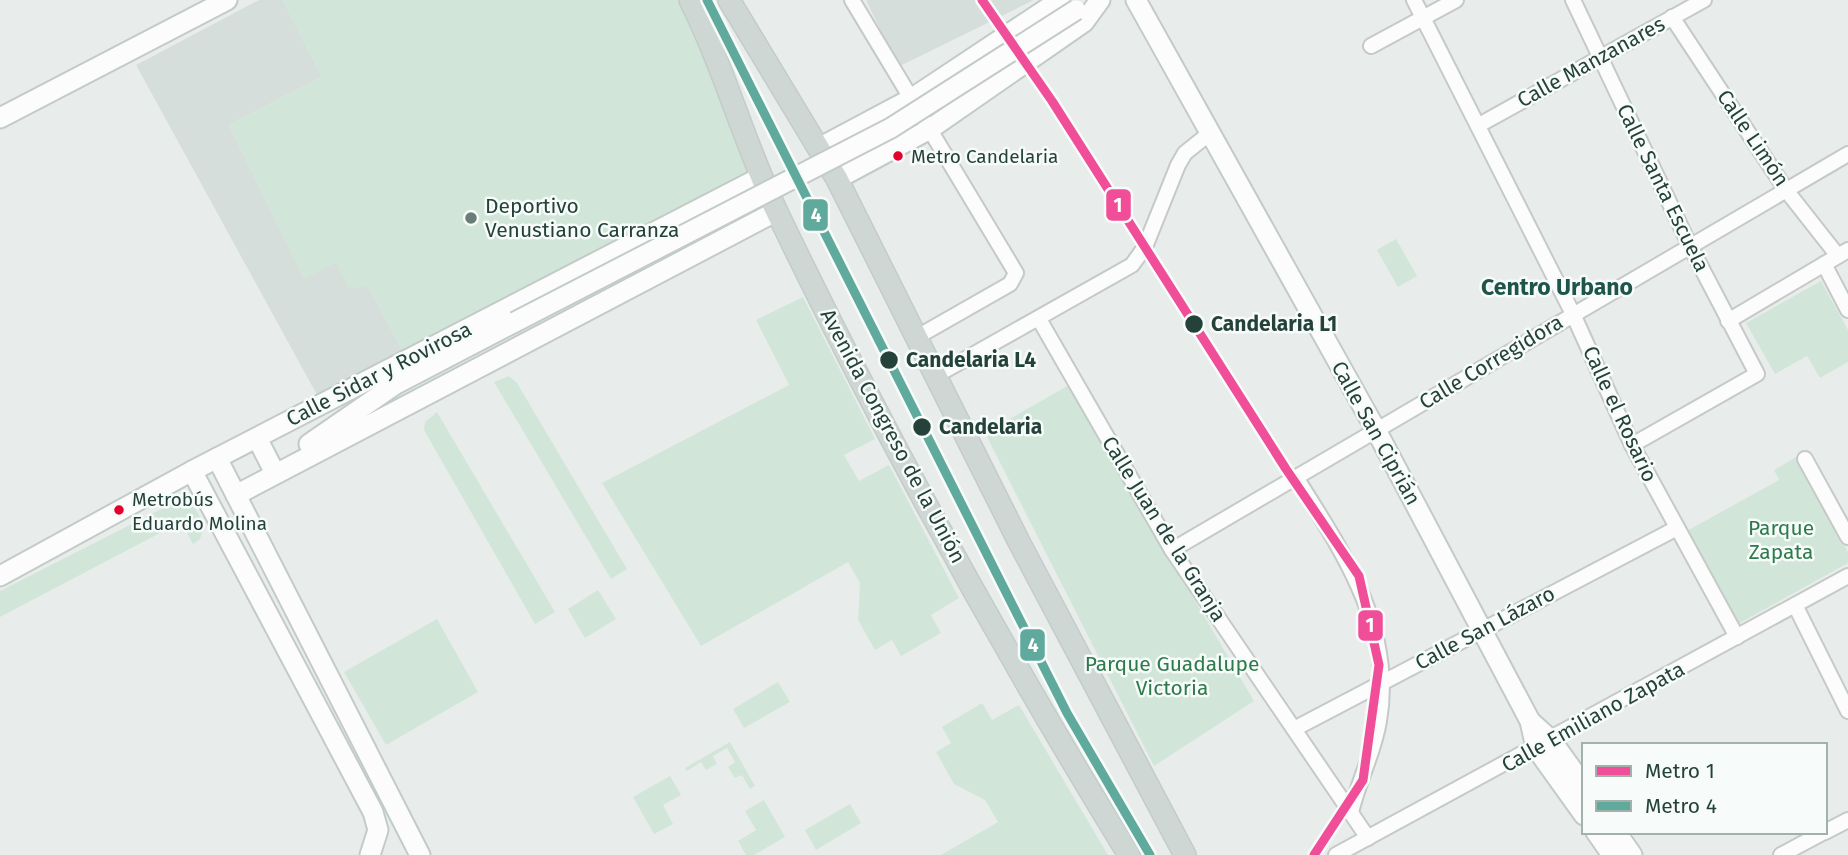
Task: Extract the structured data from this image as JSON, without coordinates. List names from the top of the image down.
{
  "streets": {
    "main road": ["Avenida Congreso de la Unión"],
    "street": [
      "Calle Manzanares",
      "Calle Limón",
      "Calle Santa Escuela",
      "Calle Corregidora",
      "Calle Sidar y Rovirosa",
      "Calle el Rosario",
      "Calle San Ciprián",
      "Calle Juan de la Granja",
      "Calle San Lázaro",
      "Calle Emiliano Zapata"
    ]
  },
  "crossings": [
    ["Calle Manzanares", "Calle Limón"],
    ["Calle Manzanares", "Calle Santa Escuela"],
    ["Calle Manzanares", "Calle el Rosario"],
    ["Calle Limón", "Calle Corregidora"],
    ["Calle Santa Escuela", "Calle Corregidora"],
    ["Calle Santa Escuela", "Calle el Rosario"],
    ["Calle Corregidora", "Calle el Rosario"],
    ["Calle Corregidora", "Calle San Ciprián"],
    ["Calle Corregidora", "Calle Juan de la Granja"],
    ["Calle Sidar y Rovirosa", "Avenida Congreso de la Unión"],
    ["Calle el Rosario", "Calle San Lázaro"],
    ["Calle el Rosario", "Calle Emiliano Zapata"],
    ["Calle San Ciprián", "Calle San Lázaro"],
    ["Calle San Ciprián", "Calle Emiliano Zapata"],
    ["Calle Juan de la Granja", "Calle San Lázaro"],
    ["Calle Juan de la Granja", "Calle Emiliano Zapata"]
  ],
  "districts": ["Centro Urbano"],
  "parks": ["Parque Zapata", "Parque Guadalupe Victoria"],
  "places": [
    "Metro Candelaria",
    "Deportivo Venustiano Carranza",
    "Candelaria L1",
    "Candelaria L4",
    "Candelaria",
    "Metrobús Eduardo Molina"
  ],
  "lines": ["metro line 1", "metro line 4"],
  "legend": ["Metro 1", "Metro 4"]
}
